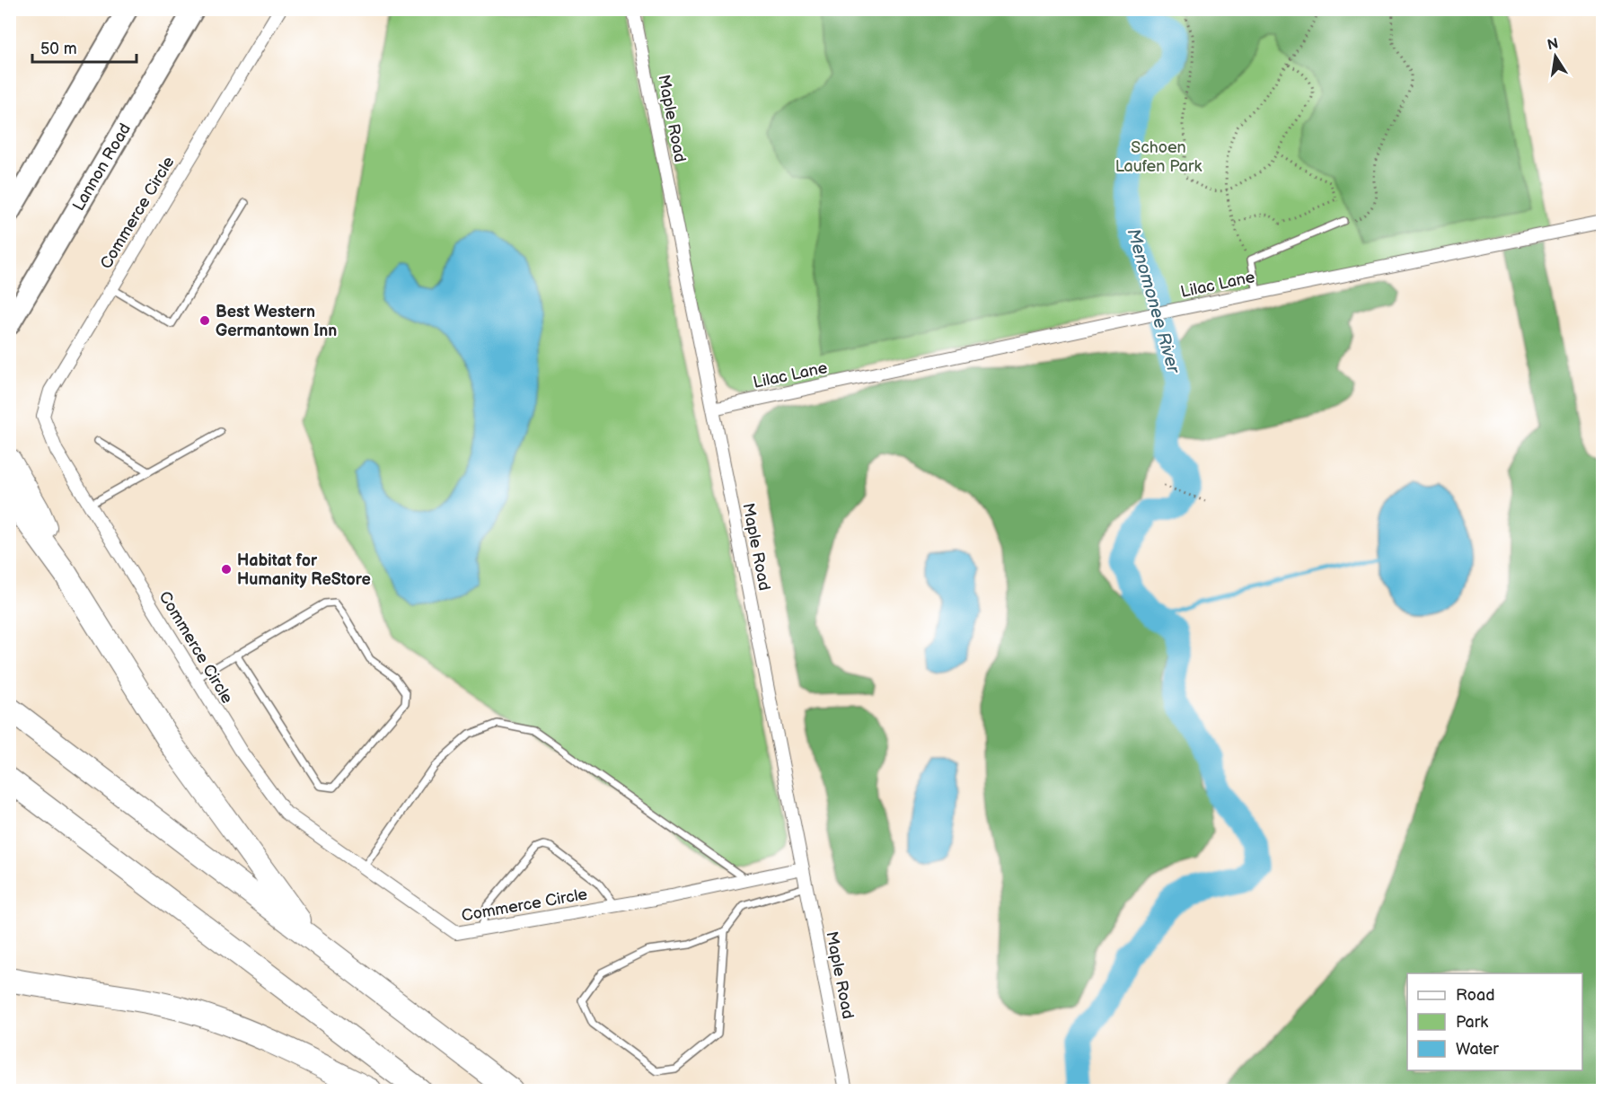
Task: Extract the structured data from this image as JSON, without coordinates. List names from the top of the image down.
{
  "streets": {
    "main road": ["Lannon Road"],
    "street": ["Maple Road", "Commerce Circle", "Lilac Lane"]
  },
  "crossings": [
    ["Maple Road", "Commerce Circle"],
    ["Maple Road", "Lilac Lane"]
  ],
  "water": ["Menomonee River"],
  "parks": ["Schoen Laufen Park"],
  "places": ["Best Western Germantown Inn", "Habitat for Humanity ReStore"],
  "legend": ["Road", "Park", "Water"],
  "scale_bar": "50 m",
  "north": "top"
}
